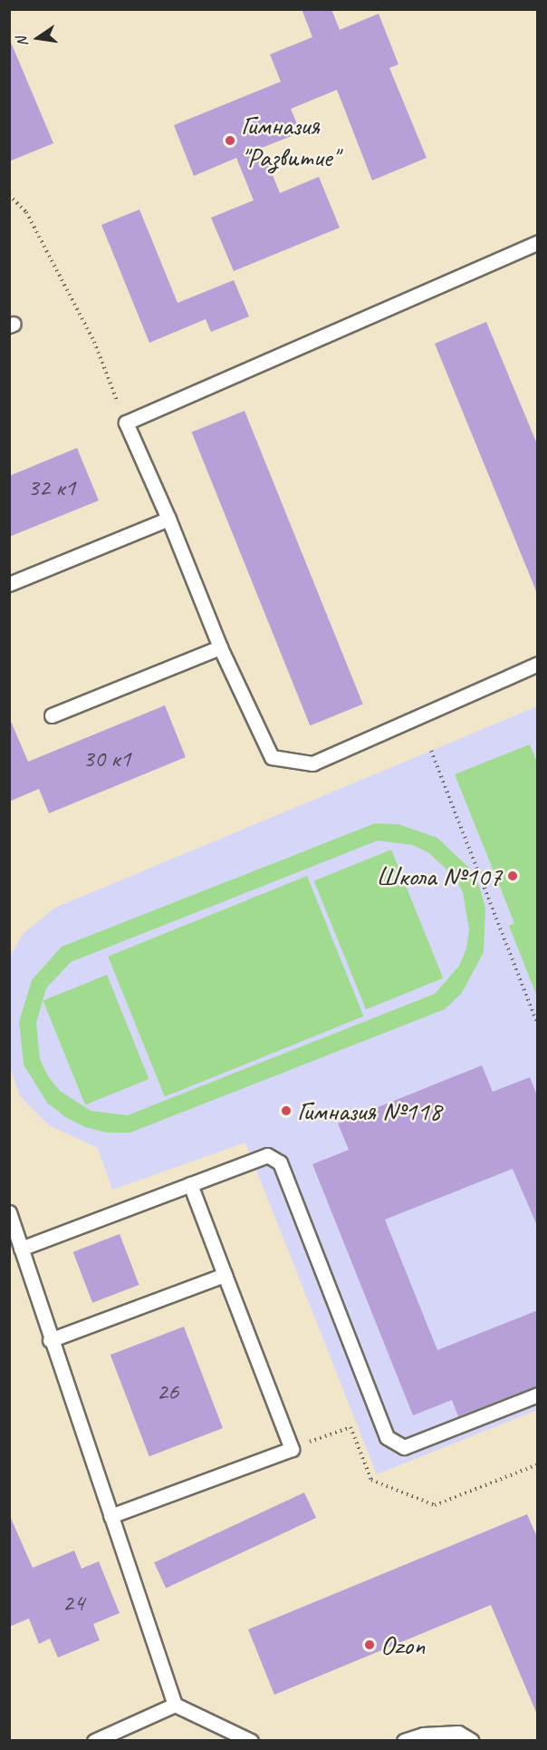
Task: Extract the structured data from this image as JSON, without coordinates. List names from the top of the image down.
{
  "places": [
    "Гимназия \"Развитие\"",
    "Школа №107",
    "Гимназия №118",
    "Ozon"
  ],
  "house_numbers": [
    "32 к1",
    "30 к1",
    "26",
    "24"
  ],
  "north": "left"
}
